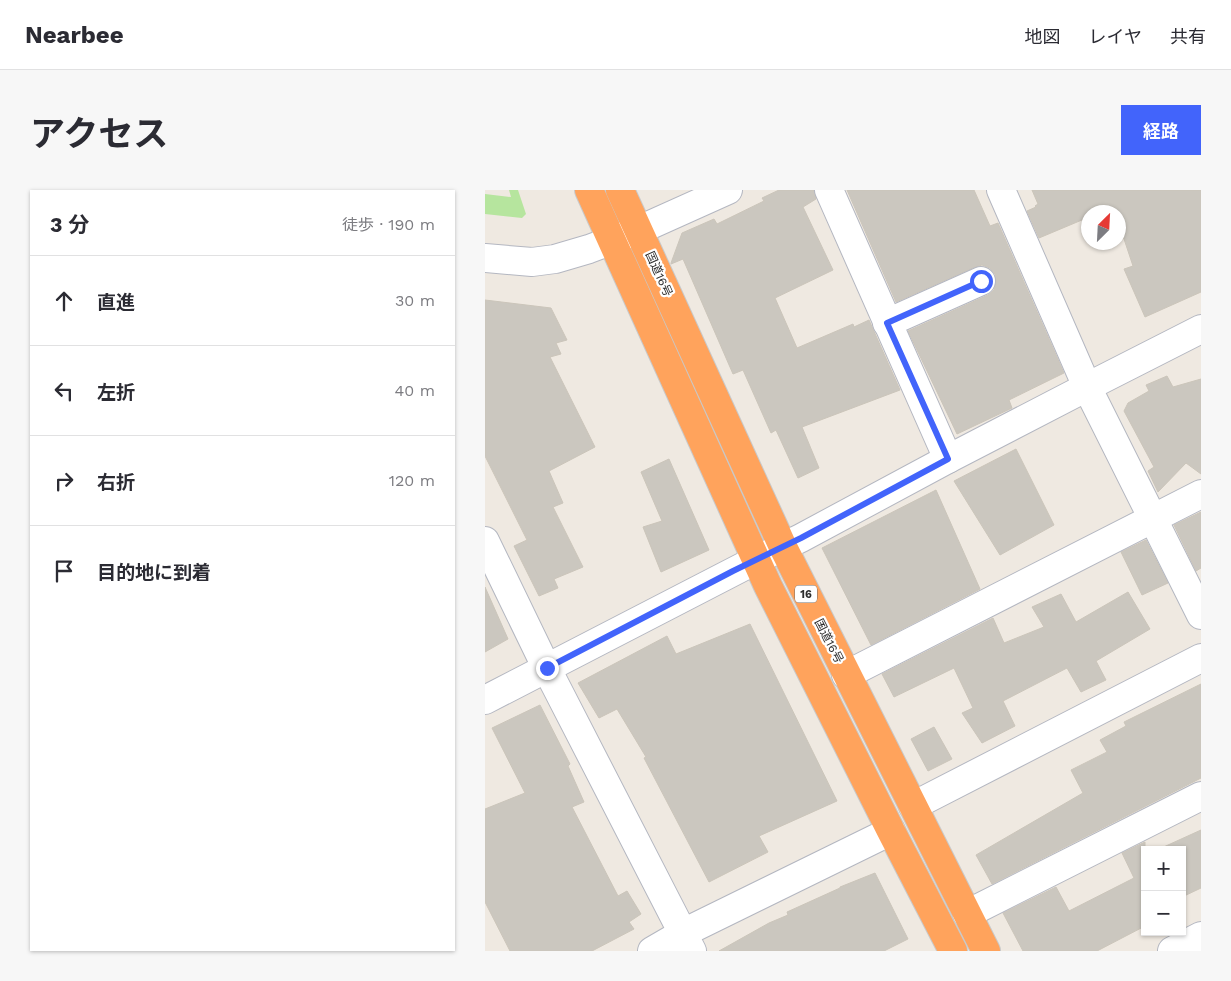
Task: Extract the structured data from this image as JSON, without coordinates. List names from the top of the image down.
{
  "streets": {
    "highway": ["国道16号", "16"]
  },
  "north": "top right",
  "page": {
    "header": "Nearbee",
    "nav": ["地図", "レイヤ", "共有"],
    "title": "アクセス",
    "buttons": "経路",
    "heading": ["3 分", "徒歩 · 190 m"],
    "list": [
      ["直進", "30 m"],
      ["左折", "40 m"],
      ["右折", "120 m"],
      "目的地に到着"
    ],
    "map_buttons": ["+", "−"]
  }
}
